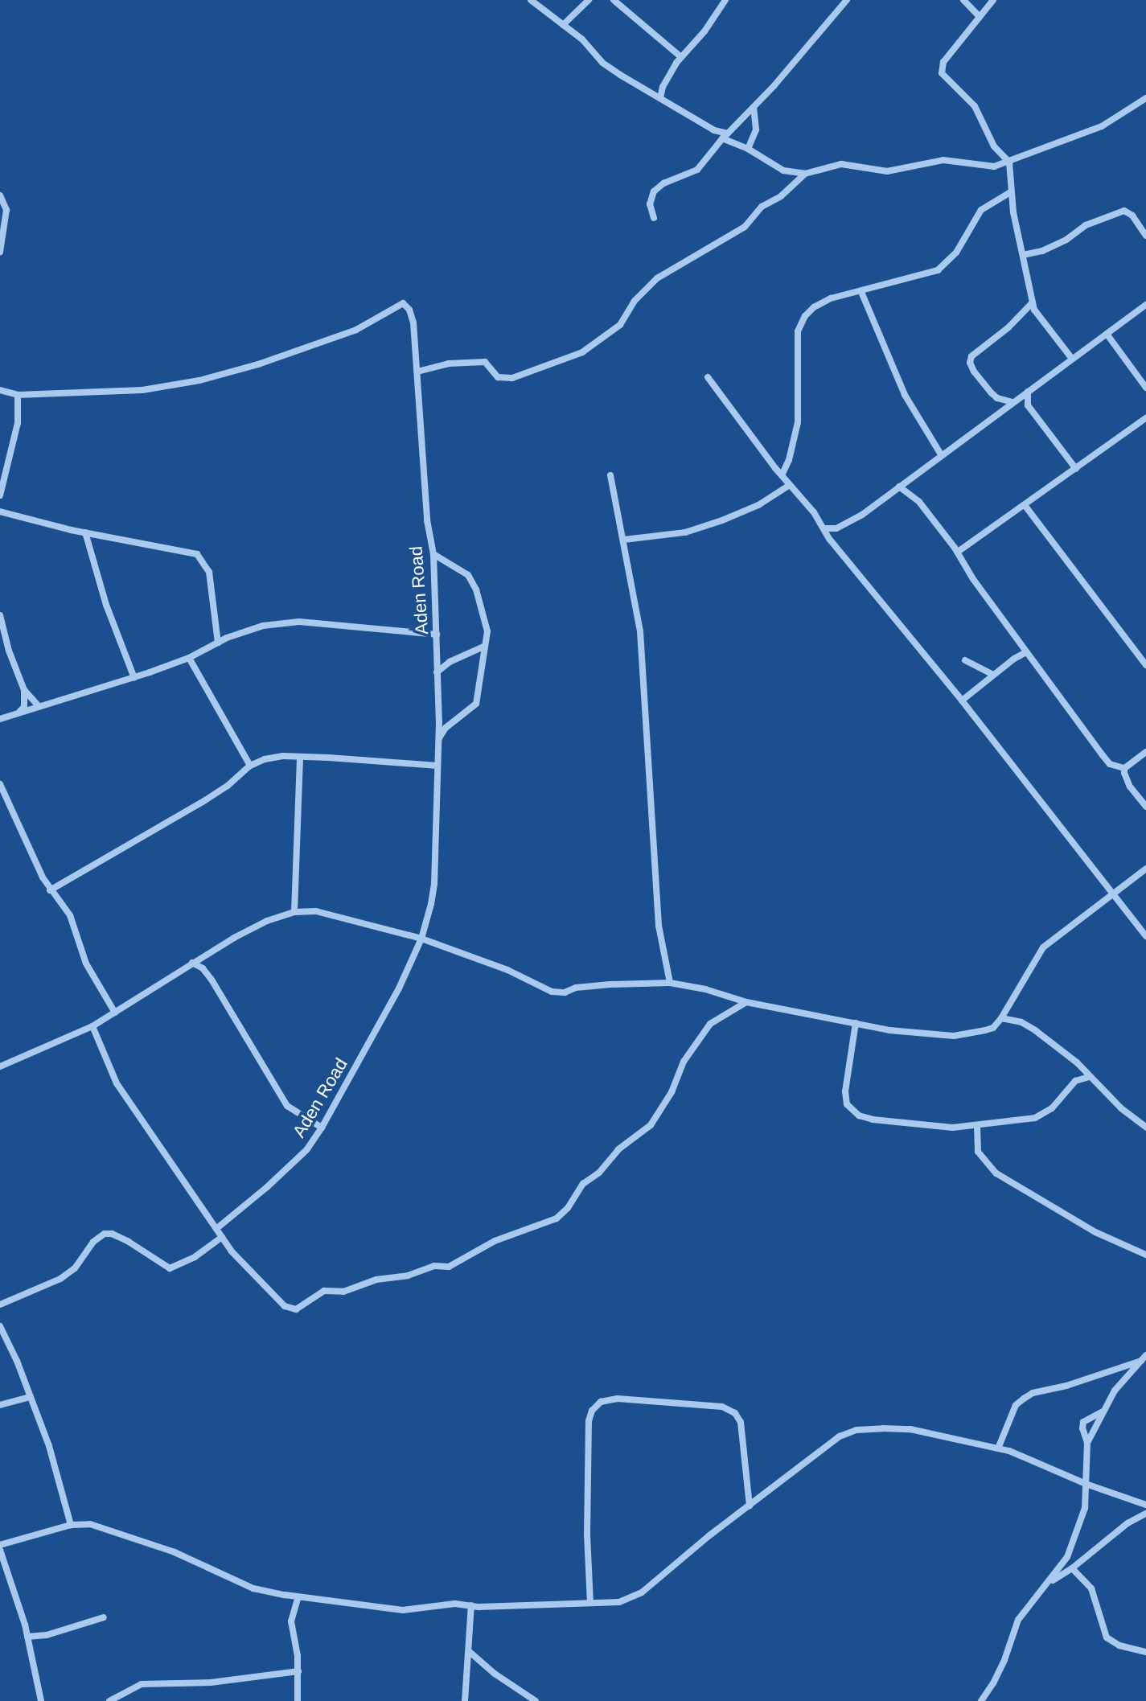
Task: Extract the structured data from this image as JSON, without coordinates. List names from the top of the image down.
{
  "streets": {
    "street": ["Aden Road"]
  }
}
